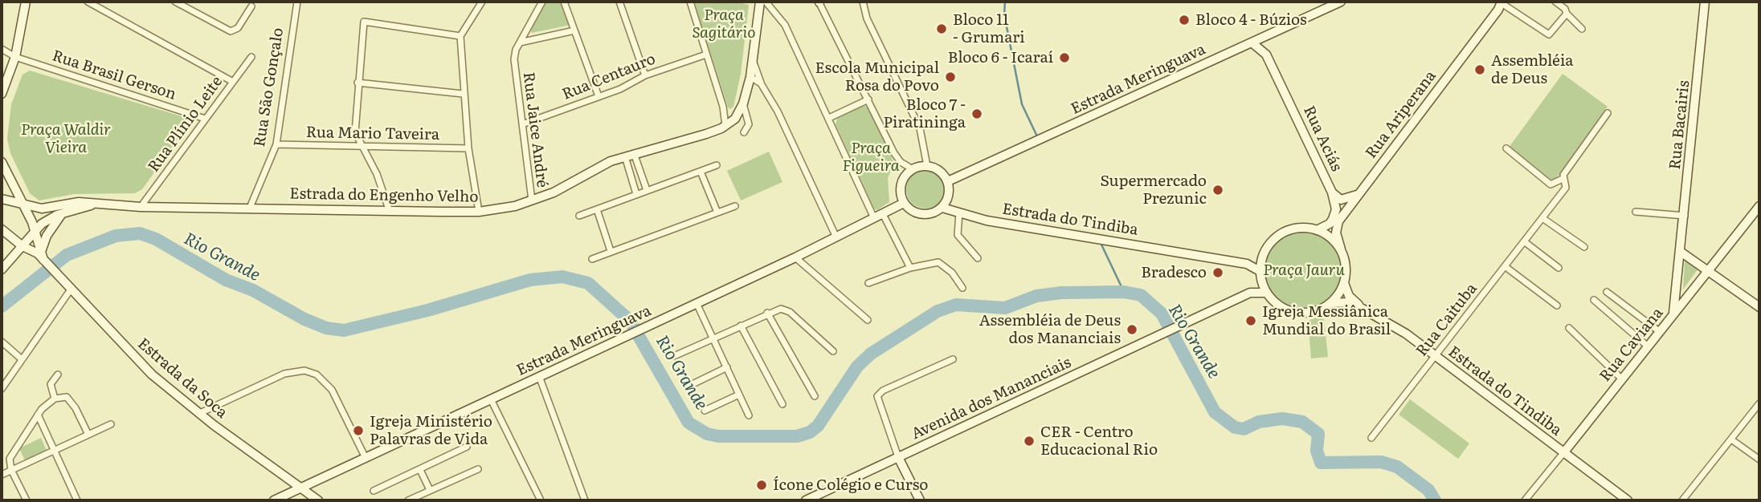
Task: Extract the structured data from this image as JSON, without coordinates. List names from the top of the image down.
{
  "streets": {
    "street": [
      "Rua Brasil Gerson",
      "Rua Centauro",
      "Estrada Meringuava",
      "Rua São Gonçalo",
      "Rua Ariperana",
      "Rua Plínio Leite",
      "Rua Bacairis",
      "Rua Jaice André",
      "Rua Mario Taveira",
      "Rua Aciás",
      "Estrada do Engenho Velho",
      "Estrada do Tindiba",
      "Rua Caituba",
      "Rua Caviana",
      "Estrada da Soca",
      "Avenida dos Mananciais"
    ]
  },
  "crossings": [
    ["Rua Brasil Gerson", "Rua Plínio Leite"],
    ["Rua Centauro", "Rua Jaice André"],
    ["Estrada Meringuava", "Rua Aciás"],
    ["Estrada Meringuava", "Estrada do Tindiba"],
    ["Estrada Meringuava", "Estrada da Soca"],
    ["Rua São Gonçalo", "Rua Mario Taveira"],
    ["Rua São Gonçalo", "Estrada do Engenho Velho"],
    ["Rua Ariperana", "Rua Aciás"],
    ["Rua Ariperana", "Estrada do Tindiba"],
    ["Rua Ariperana", "Avenida dos Mananciais"],
    ["Rua Plínio Leite", "Estrada do Engenho Velho"],
    ["Rua Bacairis", "Rua Caviana"],
    ["Rua Jaice André", "Estrada do Engenho Velho"],
    ["Rua Aciás", "Estrada do Tindiba"],
    ["Rua Aciás", "Avenida dos Mananciais"],
    ["Estrada do Engenho Velho", "Estrada da Soca"],
    ["Estrada do Tindiba", "Rua Caituba"],
    ["Estrada do Tindiba", "Rua Caviana"],
    ["Estrada do Tindiba", "Avenida dos Mananciais"]
  ],
  "water": ["Rio Grande"],
  "parks": [
    "Praça Sagitário",
    "Praça Waldir Vieira",
    "Praça Figueira",
    "Praça Jauru"
  ],
  "places": [
    "Bloco 4 - Búzios",
    "Bloco 11 - Grumari",
    "Bloco 6 - Icaraí",
    "Assembléia de Deus",
    "Escola Municipal Rosa do Povo",
    "Bloco 7 - Piratininga",
    "Supermercado Prezunic",
    "Bradesco",
    "Igreja Messiânica Mundial do Brasil",
    "Assembléia de Deus dos Mananciais",
    "Igreja Ministério Palavras de Vida",
    "CER - Centro Educacional Rio",
    "Ícone Colégio e Curso"
  ]
}
